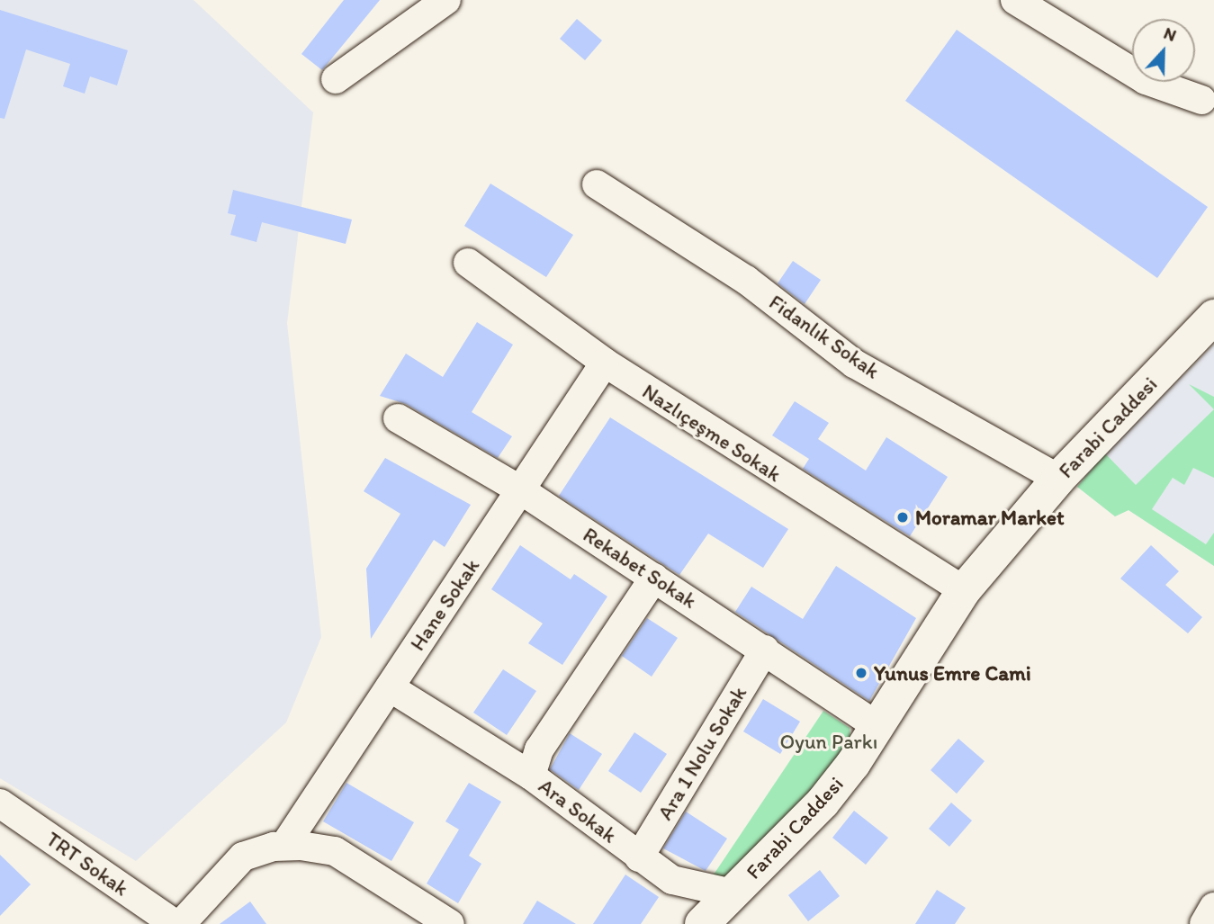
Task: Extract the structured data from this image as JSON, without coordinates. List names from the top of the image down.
{
  "streets": {
    "street": [
      "Fidanlık Sokak",
      "Farabi Caddesi",
      "Nazlıçeşme Sokak",
      "Rekabet Sokak",
      "Hane Sokak",
      "Ara 1 Nolu Sokak",
      "Ara Sokak",
      "TRT Sokak"
    ]
  },
  "crossings": [
    ["Fidanlık Sokak", "Farabi Caddesi"],
    ["Farabi Caddesi", "Nazlıçeşme Sokak"],
    ["Farabi Caddesi", "Rekabet Sokak"],
    ["Farabi Caddesi", "Ara Sokak"],
    ["Nazlıçeşme Sokak", "Hane Sokak"],
    ["Rekabet Sokak", "Hane Sokak"],
    ["Rekabet Sokak", "Ara 1 Nolu Sokak"],
    ["Rekabet Sokak", "Ara Sokak"],
    ["Ara 1 Nolu Sokak", "Ara Sokak"]
  ],
  "parks": ["Oyun Parkı"],
  "places": ["Moramar Market", "Yunus Emre Cami"],
  "north": "top"
}
